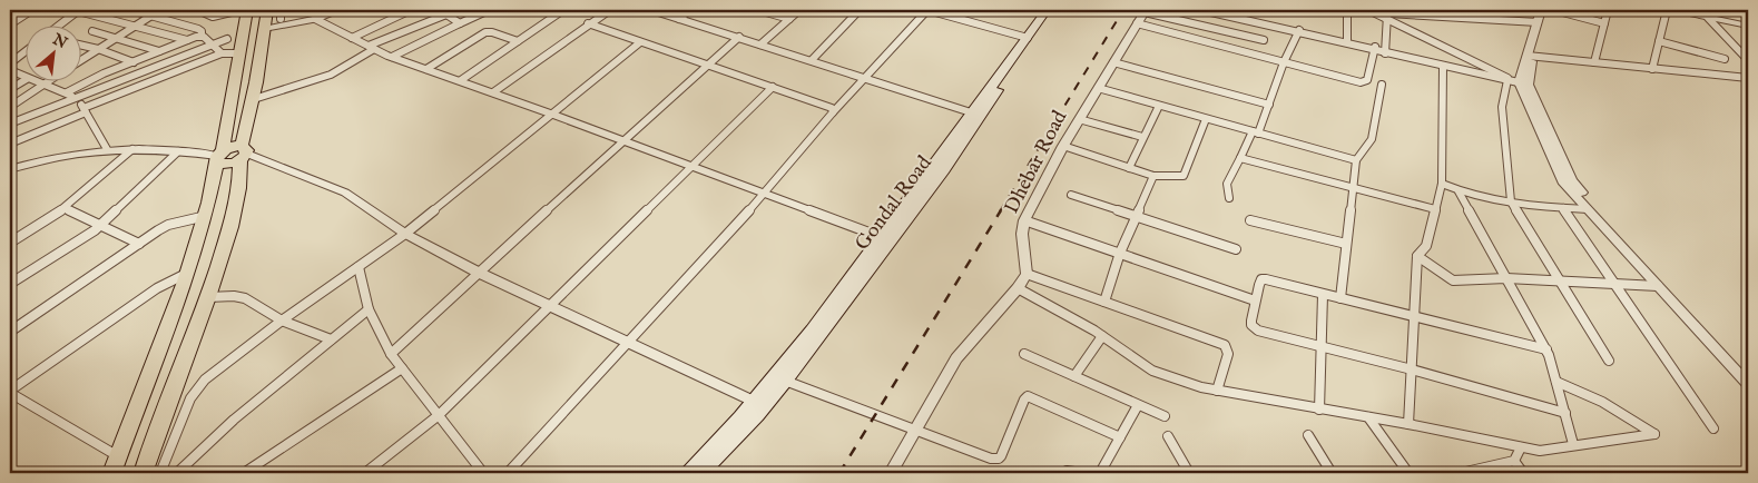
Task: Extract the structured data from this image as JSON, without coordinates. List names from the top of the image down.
{
  "streets": {
    "main road": ["Gondal Road"],
    "street": ["Dhebar Road"]
  },
  "north": "top right"
}
